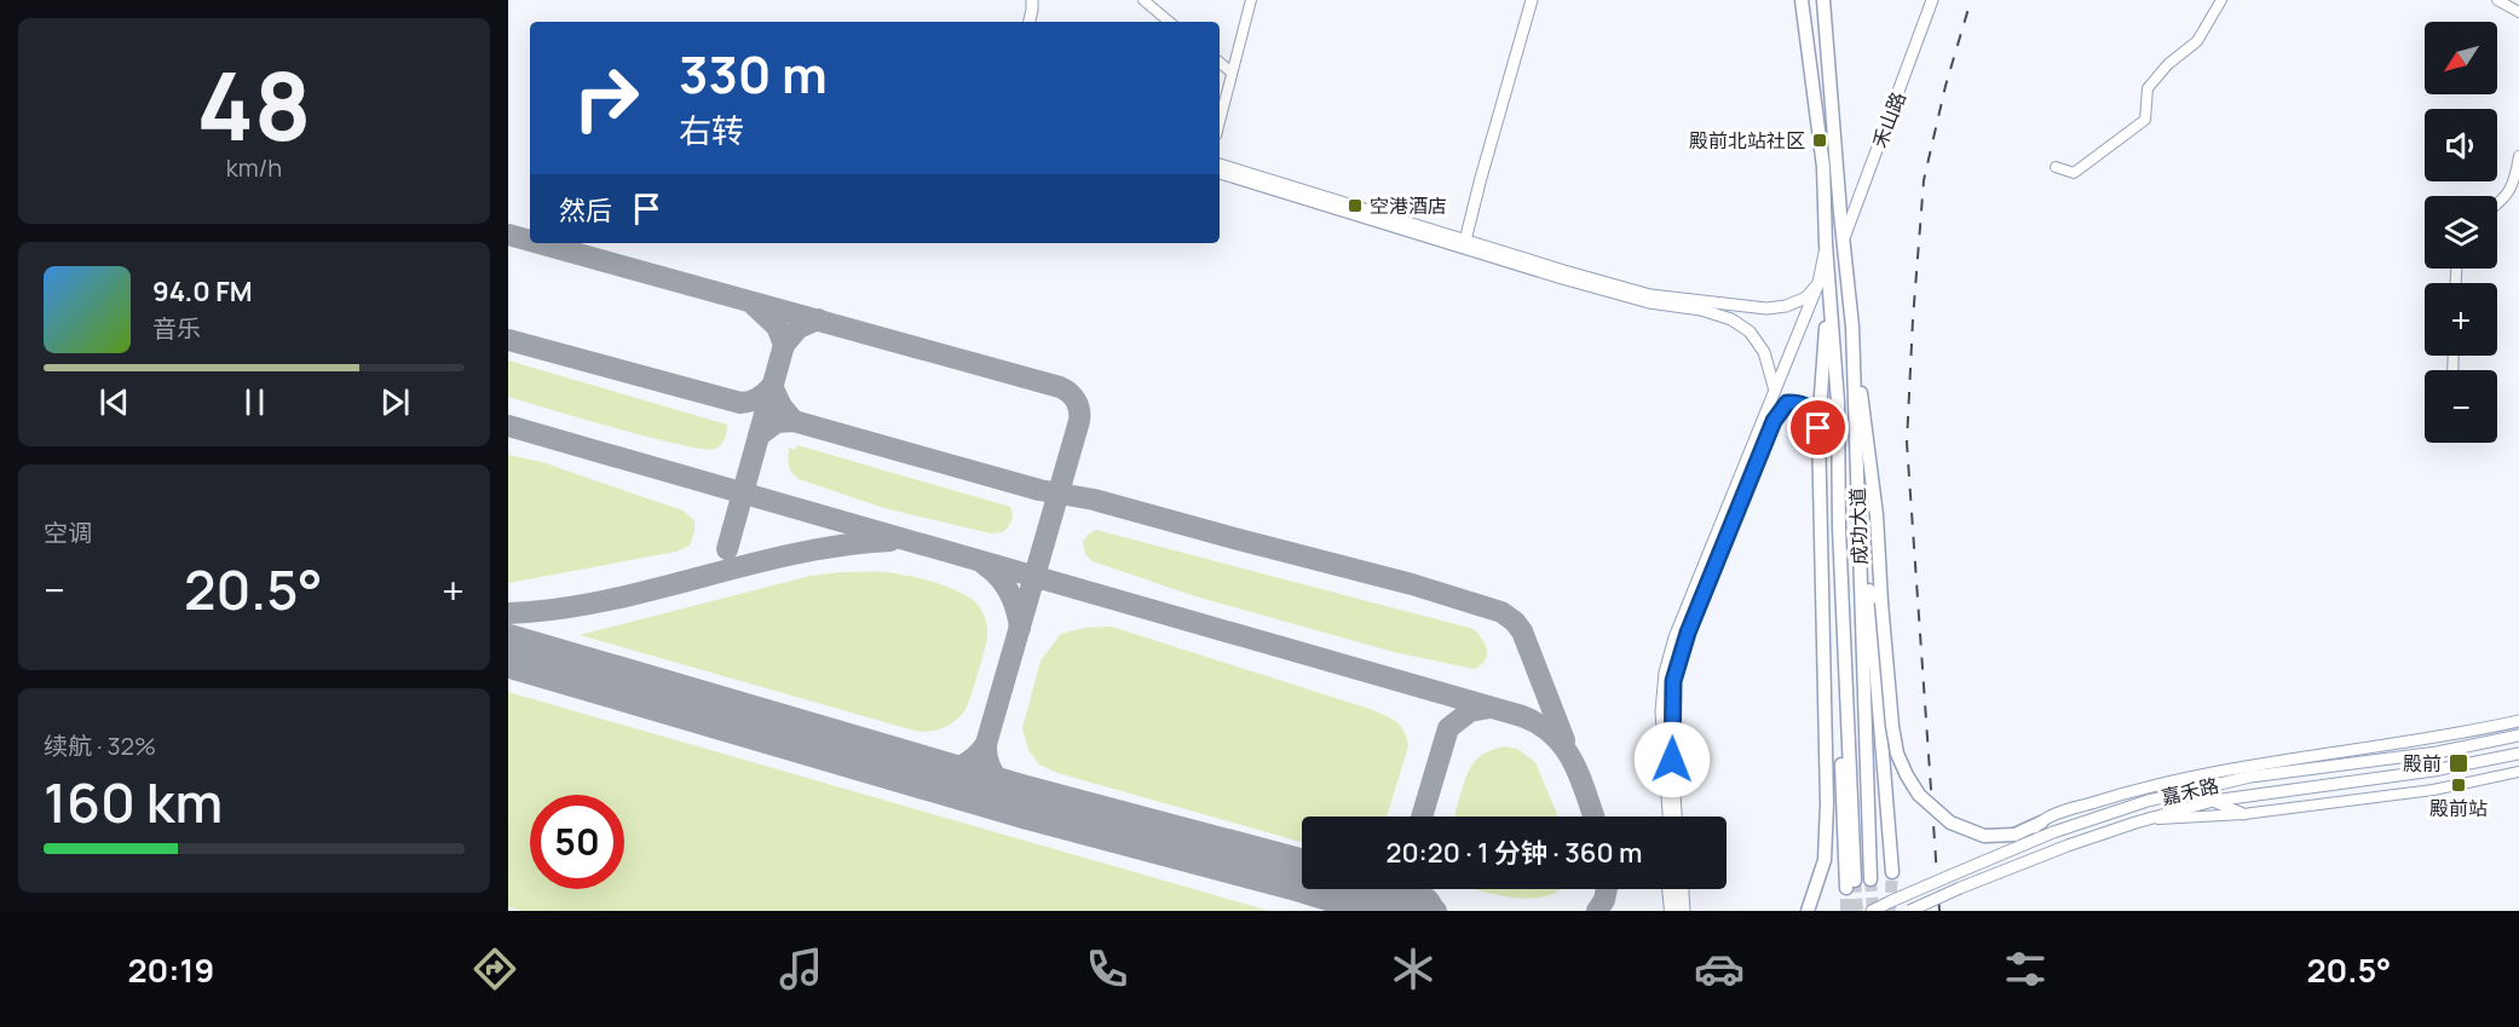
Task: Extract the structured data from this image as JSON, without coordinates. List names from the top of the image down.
{
  "streets": {
    "highway": ["成功大道"],
    "main road": ["禾山路", "嘉禾路"]
  },
  "crossings": [
    ["禾山路", "成功大道"]
  ],
  "places": {
    "transit": [
      "殿前北站社区",
      "空港酒店",
      "殿前",
      "殿前站"
    ]
  },
  "north": "bottom left",
  "page": {
    "tile": [
      ["48", "km/h"],
      "空调",
      ["续航 · 32%", "160 km"]
    ],
    "map_buttons": ["+", "−"],
    "turn": ["330 m", "右转"],
    "then": "然后",
    "song": ["94.0 FM", "音乐"],
    "heat": ["−", "20.5°", "+"],
    "limit": "50",
    "trip": "20:20 · 1 分钟 · 360 m",
    "tabs": ["20:19", "20.5°"]
  }
}
